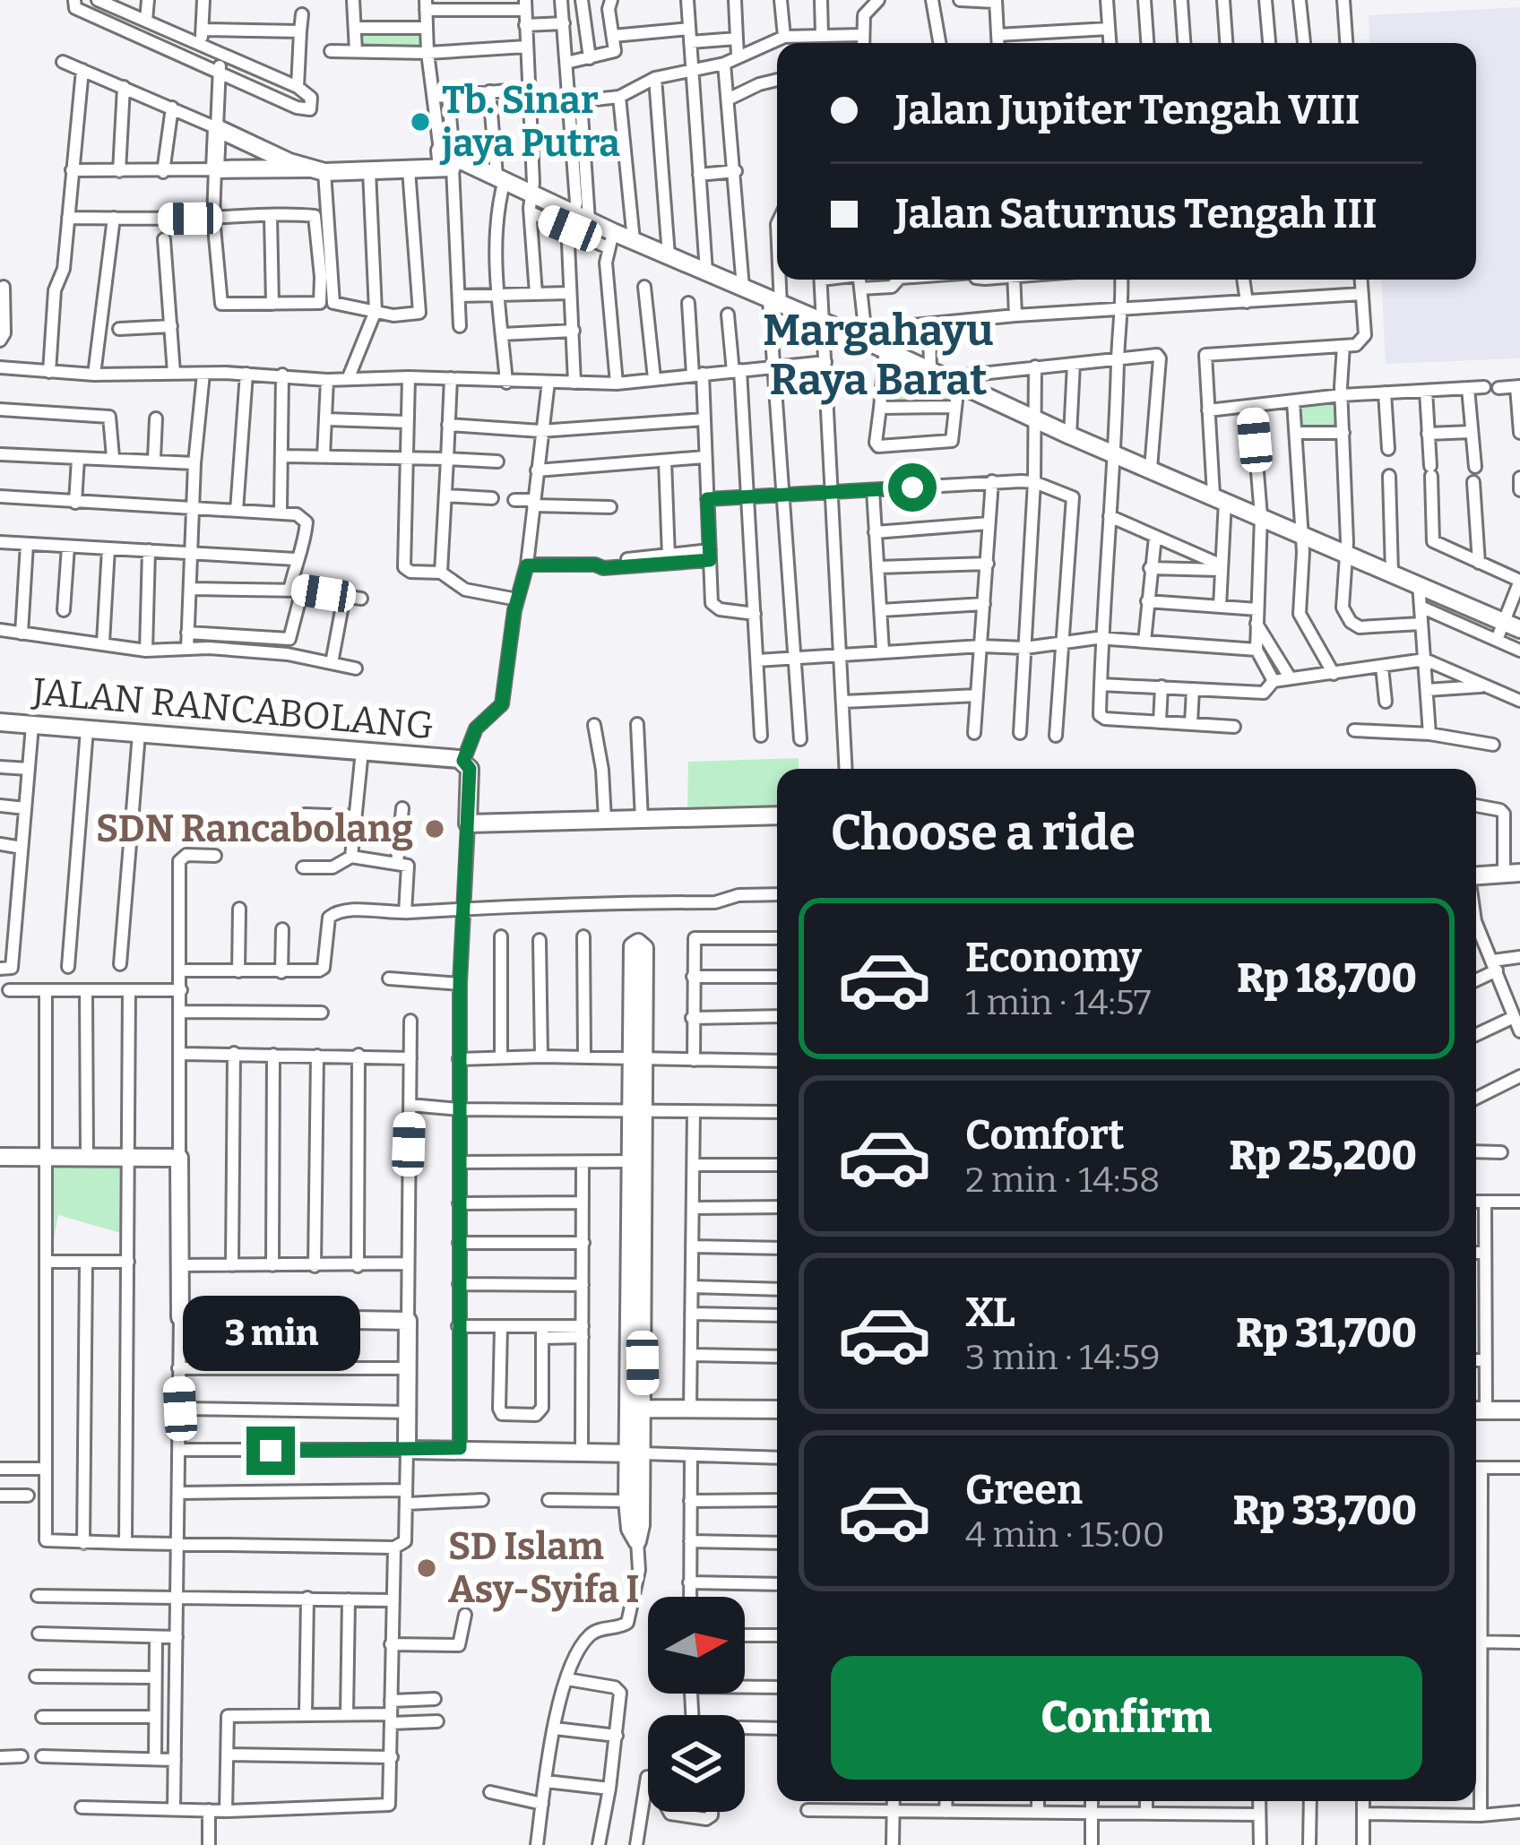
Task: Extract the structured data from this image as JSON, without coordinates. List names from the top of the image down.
{
  "streets": {
    "street": ["JALAN RANCABOLANG"]
  },
  "districts": ["Margahayu Raya Barat"],
  "places": ["Tb. Sinar jaya Putra", "SDN Rancabolang", "SD Islam Asy-Syifa I"],
  "north": "right",
  "page": {
    "banner": ["Jalan Jupiter Tengah VIII", "Jalan Saturnus Tengah III"],
    "heading": "Choose a ride",
    "list": [
      {
        "name": "Economy",
        "note": "1 min · 14:57",
        "value": "Rp 18,700"
      },
      {
        "name": "Comfort",
        "note": "2 min · 14:58",
        "value": "Rp 25,200"
      },
      {
        "name": "XL",
        "note": "3 min · 14:59",
        "value": "Rp 31,700"
      },
      {
        "name": "Green",
        "note": "4 min · 15:00",
        "value": "Rp 33,700"
      }
    ],
    "bubble": "3 min",
    "buttons": "Confirm"
  }
}
